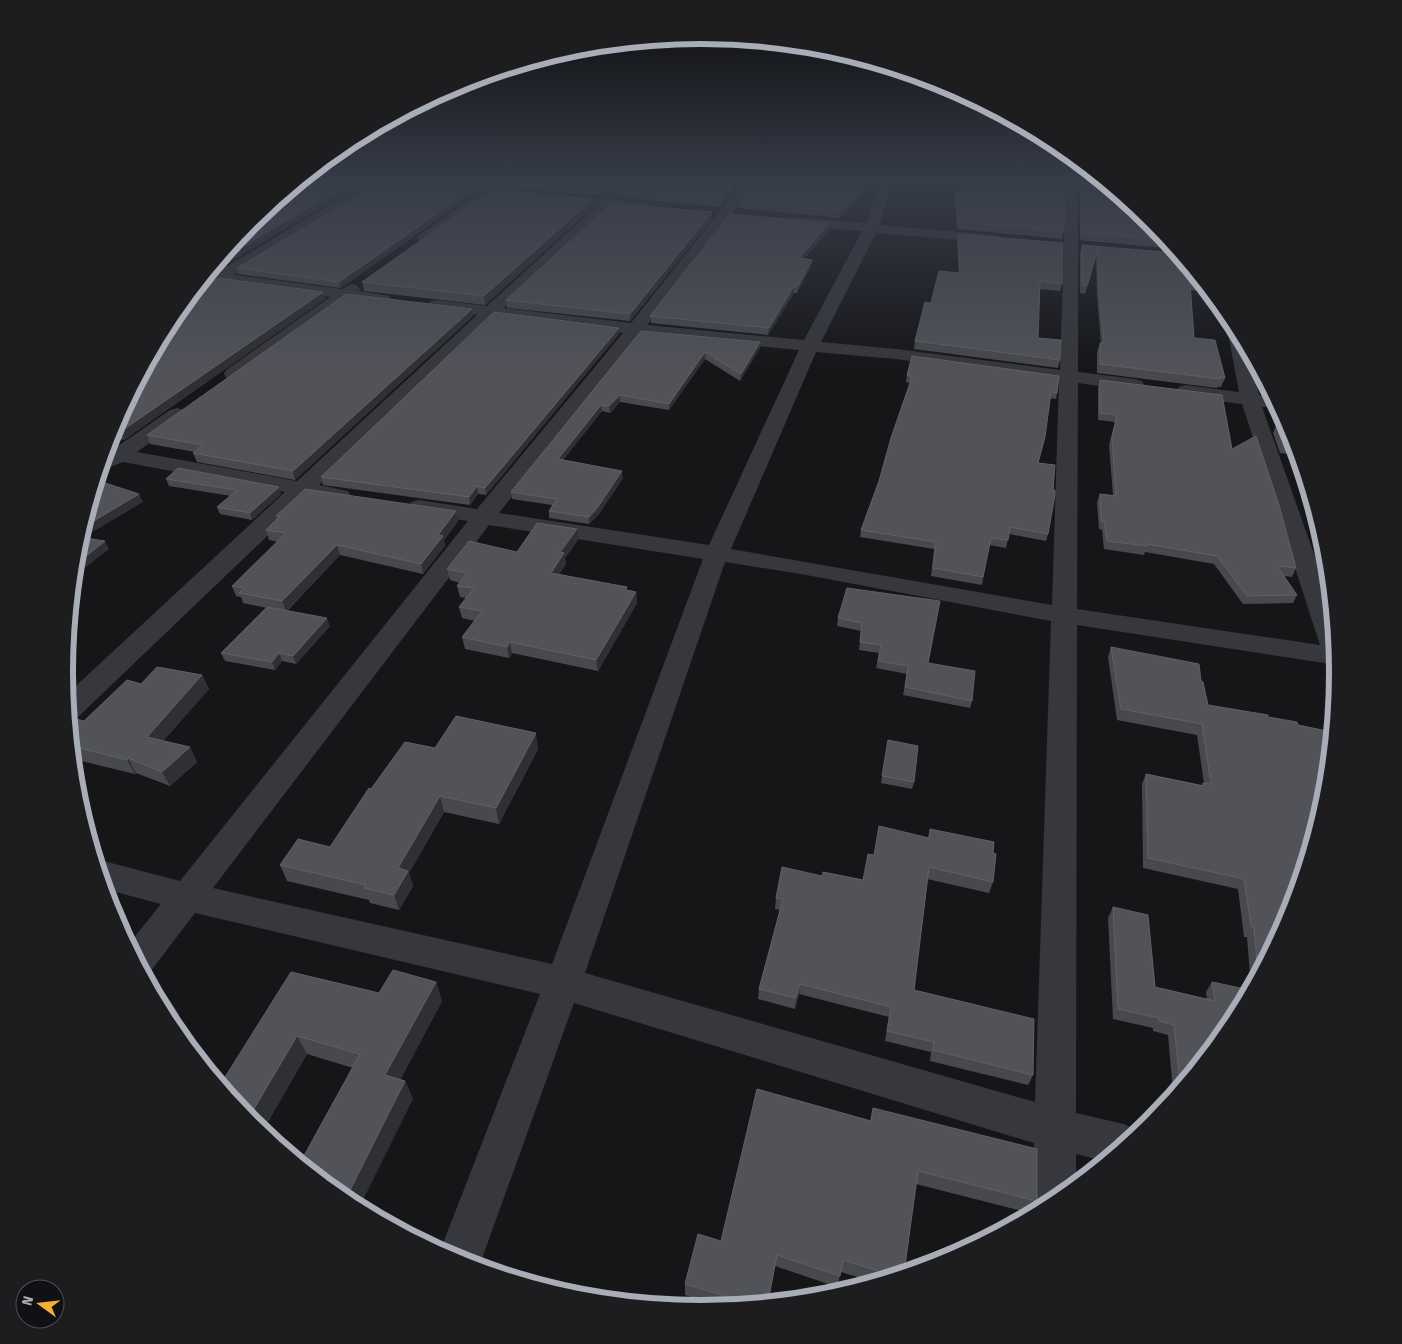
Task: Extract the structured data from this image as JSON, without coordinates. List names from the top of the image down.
{
  "north": "left"
}
